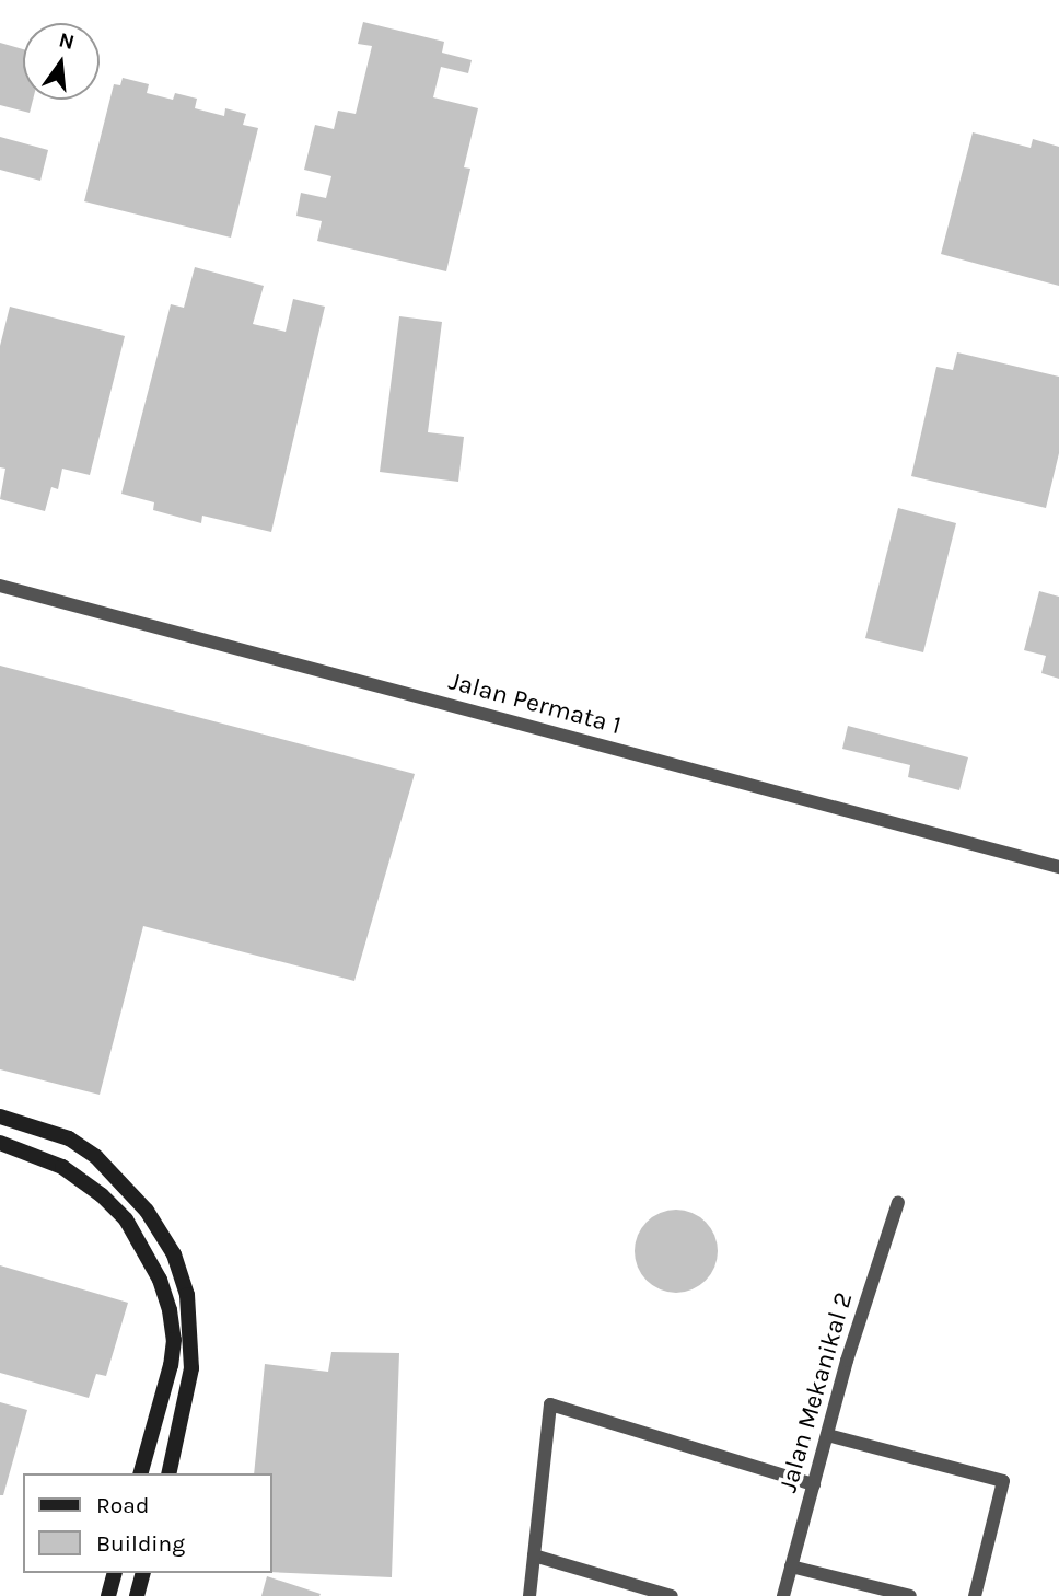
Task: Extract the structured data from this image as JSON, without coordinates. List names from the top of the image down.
{
  "streets": {
    "street": ["Jalan Permata 1", "Jalan Mekanikal 2"]
  },
  "legend": ["Road", "Building"],
  "north": "top"
}
